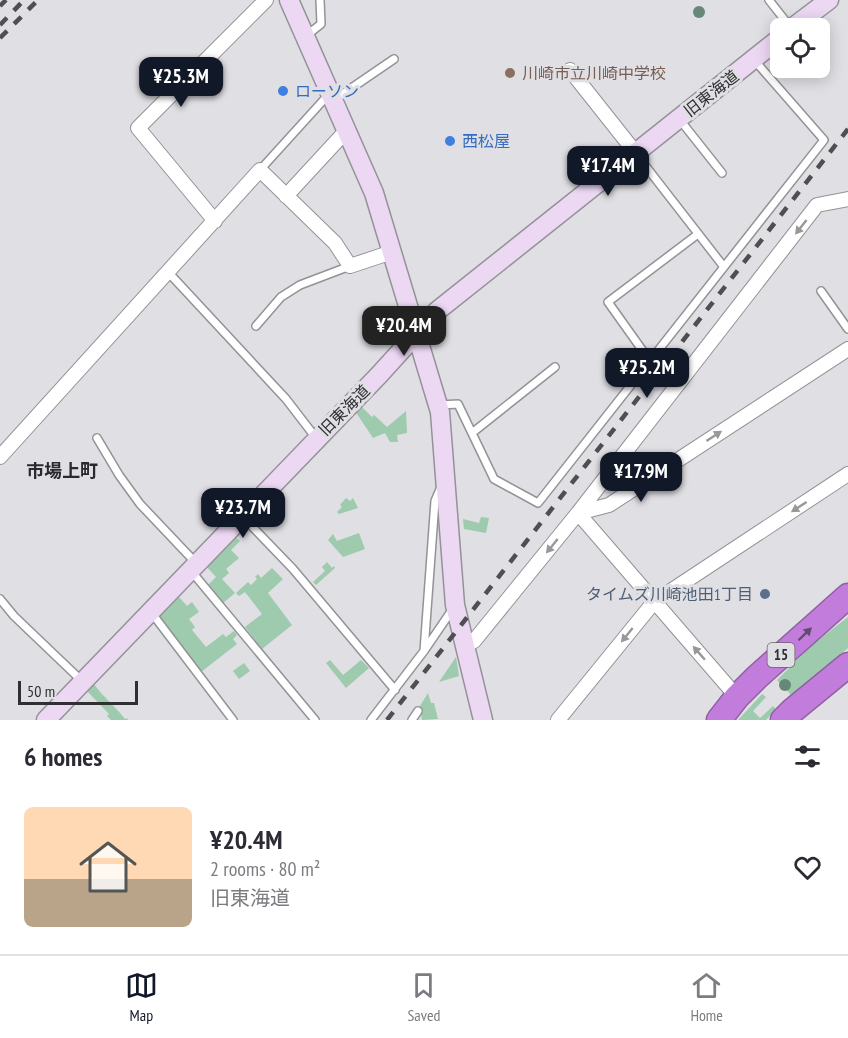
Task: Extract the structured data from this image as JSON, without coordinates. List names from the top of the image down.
{
  "streets": {
    "highway": ["15"],
    "street": ["旧東海道"]
  },
  "districts": ["市場上町"],
  "places": [
    "川崎市立川崎中学校",
    "ローソン",
    "西松屋",
    "タイムズ川崎池田1丁目"
  ],
  "scale_bar": "50 m",
  "page": {
    "price": [
      "¥25.3M",
      "¥17.4M",
      "¥20.4M",
      "¥25.2M",
      "¥17.9M",
      "¥23.7M"
    ],
    "scale": "50 m",
    "heading": "6 homes",
    "list": [
      {
        "name": "¥20.4M",
        "note": "2 rooms · 80 m² · 旧東海道"
      }
    ],
    "tabs": ["Map", "Saved", "Home"]
  }
}
